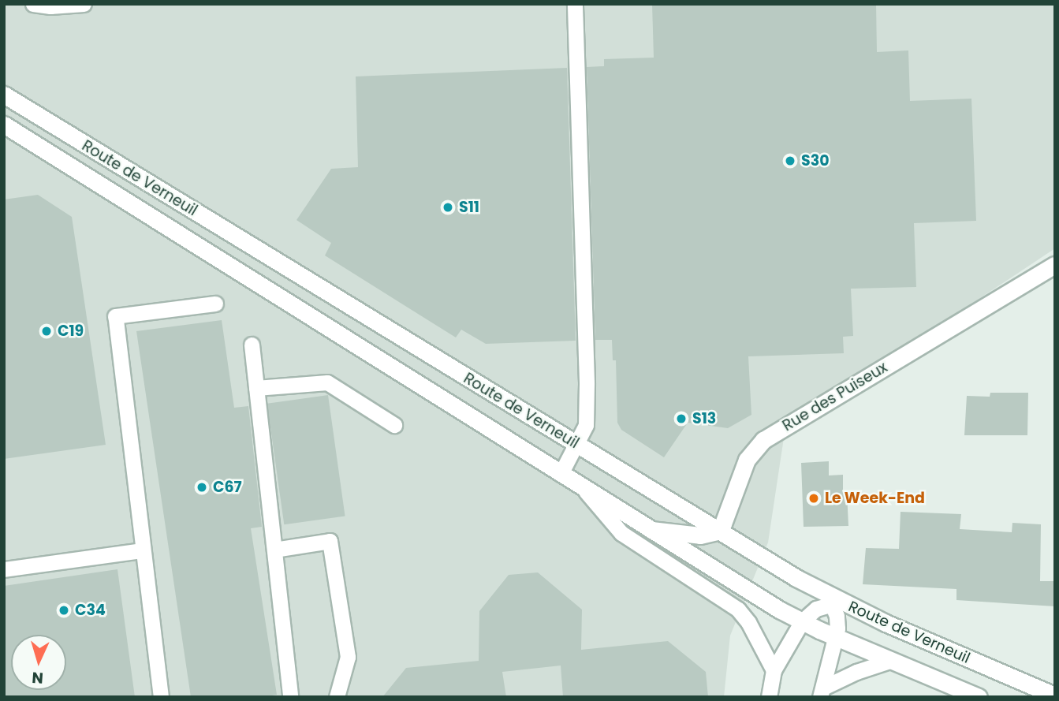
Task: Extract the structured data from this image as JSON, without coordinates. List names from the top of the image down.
{
  "streets": {
    "main road": ["Route de Verneuil", "Rue des Puiseux"]
  },
  "crossings": [
    ["Route de Verneuil", "Rue des Puiseux"]
  ],
  "places": [
    "S30",
    "S11",
    "C19",
    "S13",
    "C67",
    "Le Week-End",
    "C34"
  ],
  "north": "bottom"
}
